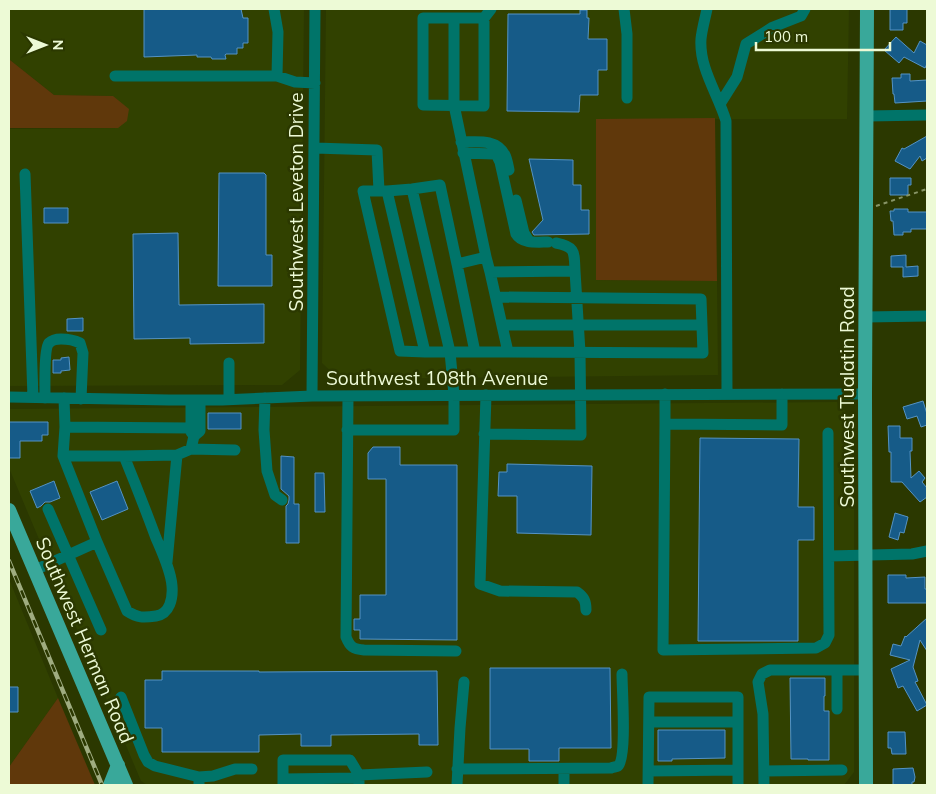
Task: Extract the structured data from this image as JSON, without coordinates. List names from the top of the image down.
{
  "streets": {
    "main road": ["Southwest Tualatin Road", "Southwest Herman Road"],
    "street": ["Southwest Leveton Drive", "Southwest 108th Avenue"]
  },
  "crossings": [
    ["Southwest Leveton Drive", "Southwest 108th Avenue"],
    ["Southwest 108th Avenue", "Southwest Tualatin Road"]
  ],
  "scale_bar": "100 m",
  "north": "right"
}
